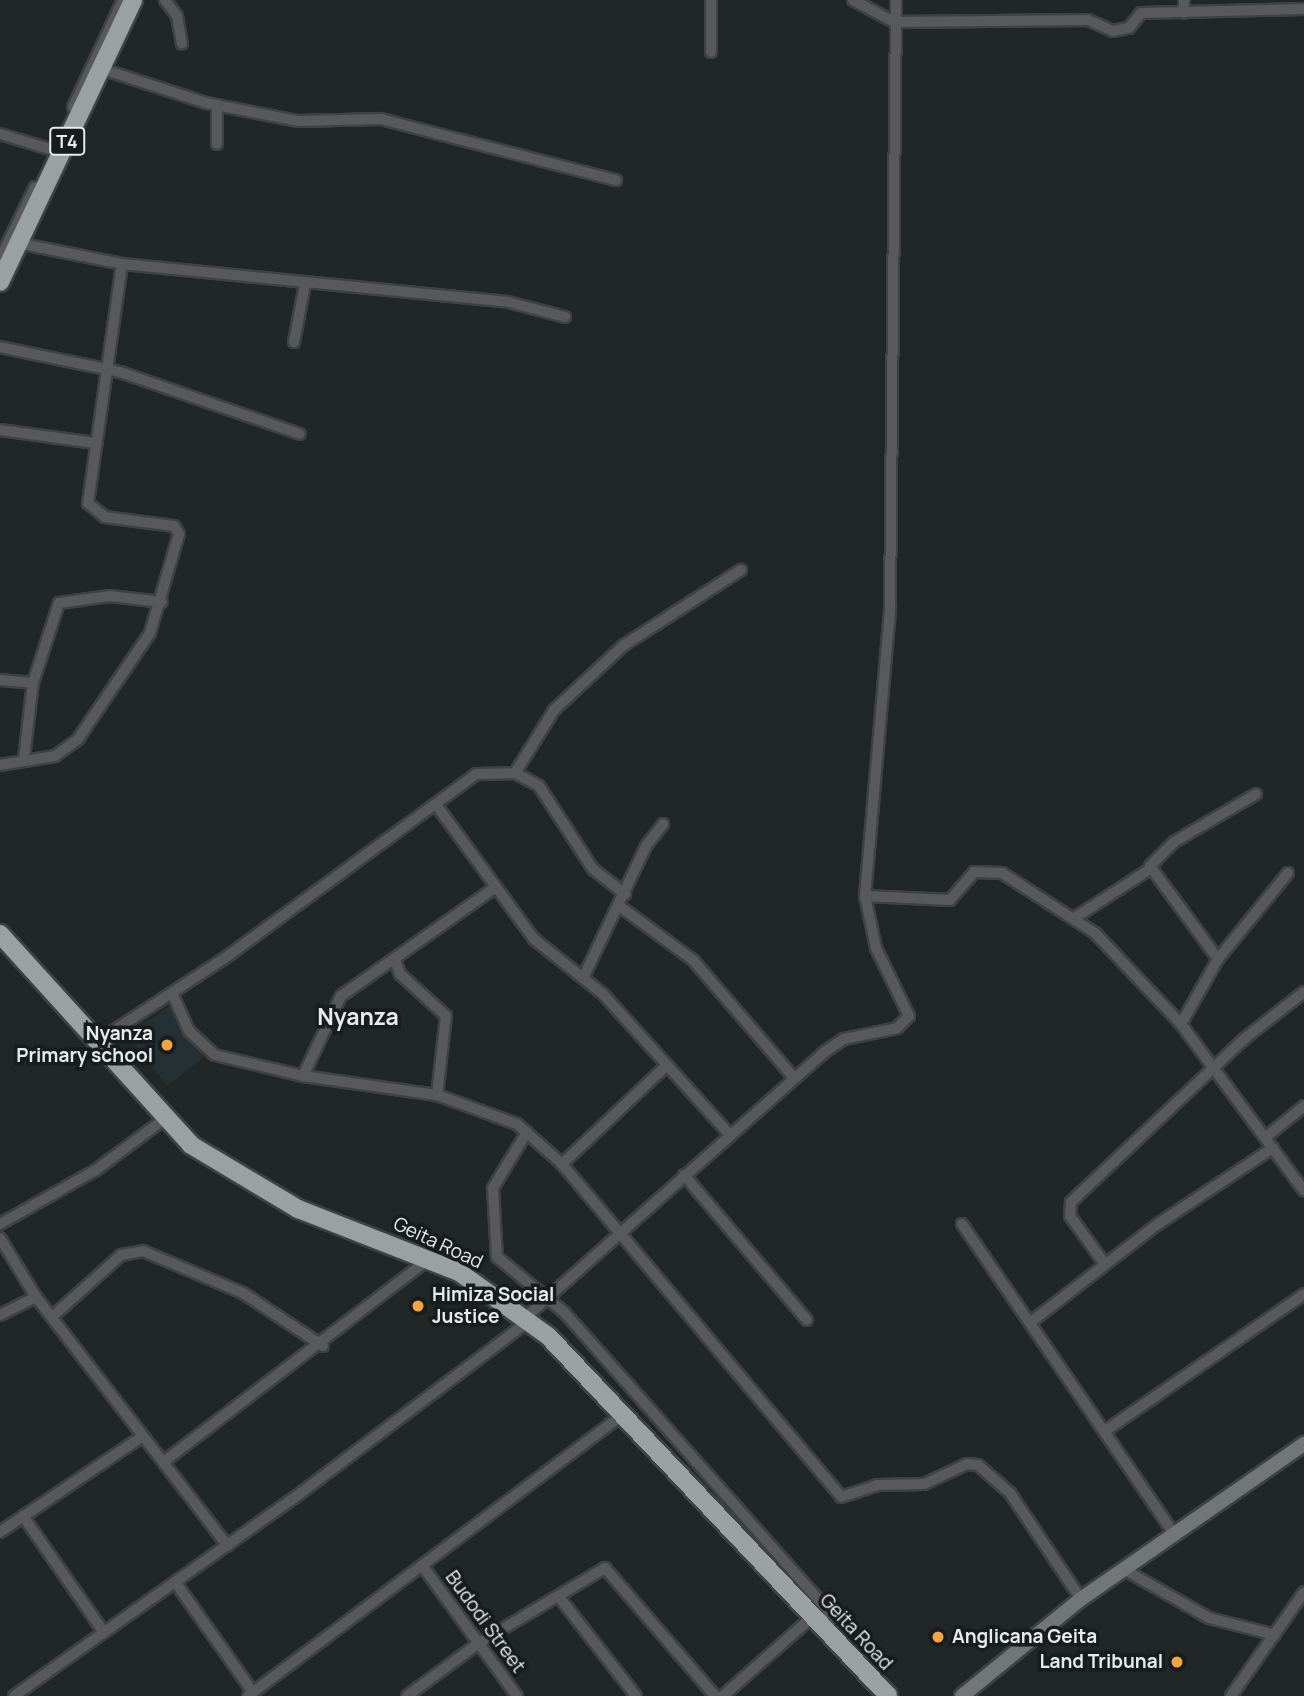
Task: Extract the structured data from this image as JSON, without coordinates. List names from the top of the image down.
{
  "streets": {
    "highway": ["T4", "Geita Road"],
    "street": ["Budodi Street"]
  },
  "districts": ["Nyanza"],
  "places": [
    "Nyanza Primary school",
    "Himiza Social Justice",
    "Anglicana Geita",
    "Land Tribunal"
  ]
}
